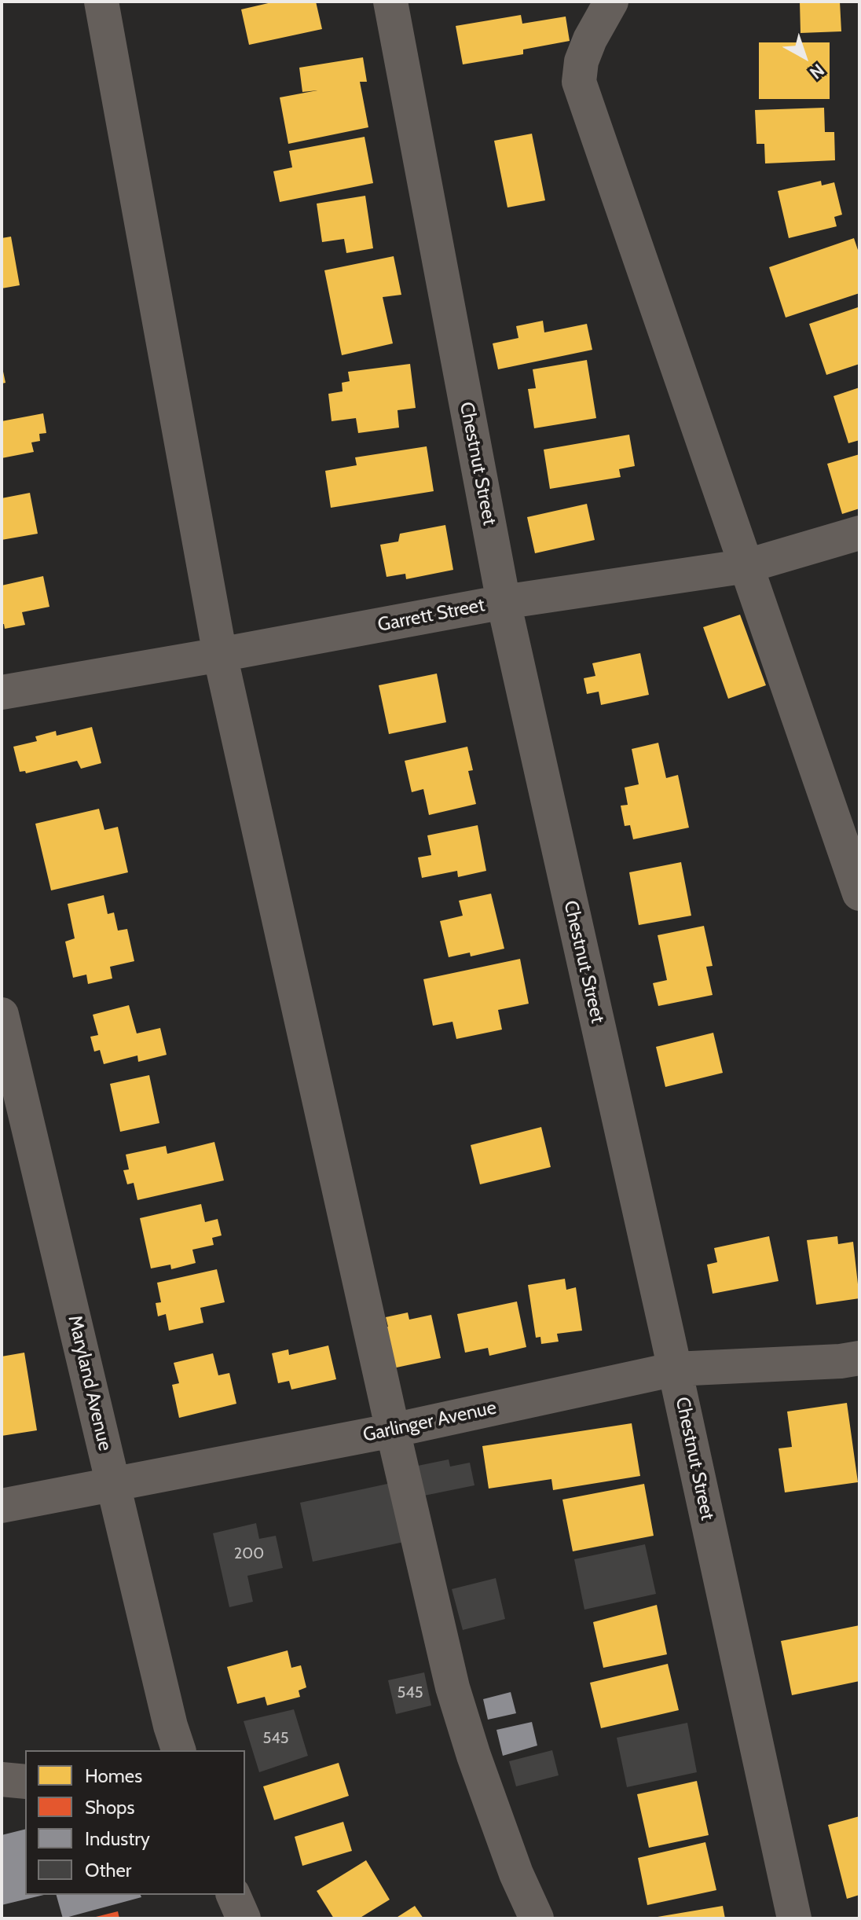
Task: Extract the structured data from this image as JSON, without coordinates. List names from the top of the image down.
{
  "streets": {
    "street": [
      "Chestnut Street",
      "Garrett Street",
      "Maryland Avenue",
      "Garlinger Avenue"
    ]
  },
  "crossings": [
    ["Chestnut Street", "Garrett Street"],
    ["Chestnut Street", "Garlinger Avenue"],
    ["Maryland Avenue", "Garlinger Avenue"]
  ],
  "house_numbers": ["200", "545", "545"],
  "legend": [
    "Homes",
    "Shops",
    "Industry",
    "Other"
  ],
  "north": "bottom right"
}
